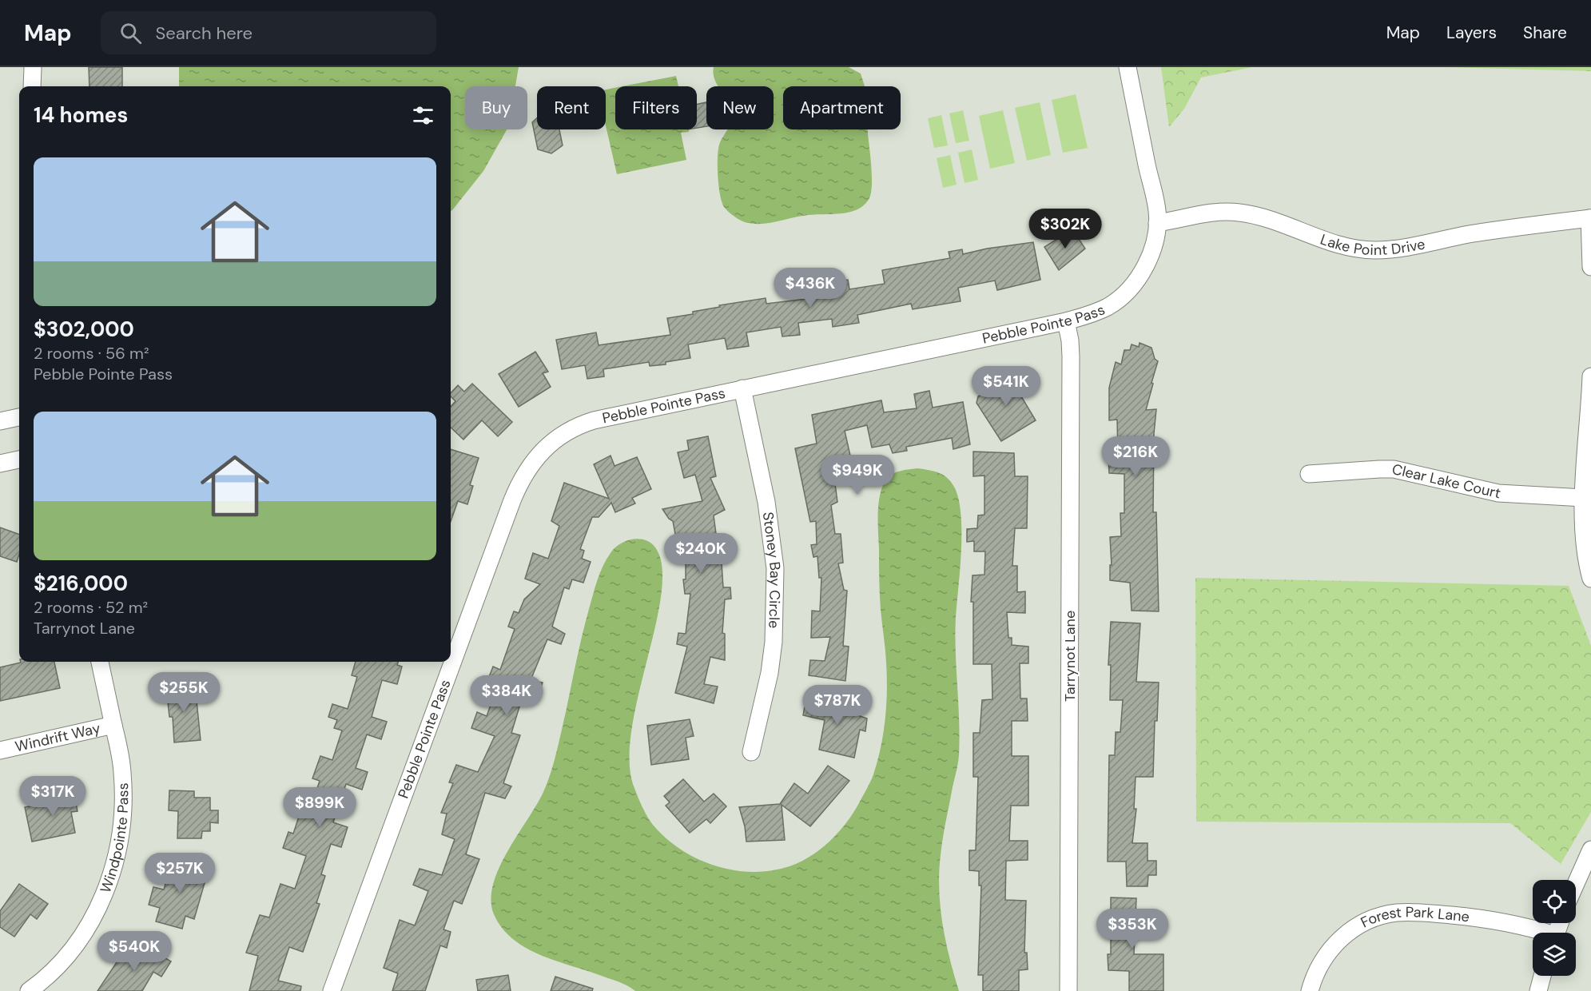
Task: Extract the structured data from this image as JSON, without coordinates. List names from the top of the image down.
{
  "streets": {
    "street": [
      "Lake Point Drive",
      "Pebble Pointe Pass",
      "Clear Lake Court",
      "Stoney Bay Circle",
      "Tarrynot Lane",
      "Windrift Way",
      "Windpointe Pass",
      "Forest Park Lane"
    ]
  },
  "crossings": [
    ["Lake Point Drive", "Pebble Pointe Pass"],
    ["Pebble Pointe Pass", "Stoney Bay Circle"],
    ["Pebble Pointe Pass", "Tarrynot Lane"],
    ["Windrift Way", "Windpointe Pass"]
  ],
  "page": {
    "header": "Map",
    "search": "Search here",
    "nav": ["Map", "Layers", "Share"],
    "chip": [
      "Buy",
      "Rent",
      "Filters",
      "New",
      "Apartment"
    ],
    "heading": "14 homes",
    "list": [
      {
        "name": "$302,000",
        "note": "2 rooms · 56 m² · Pebble Pointe Pass"
      },
      {
        "name": "$216,000",
        "note": "2 rooms · 52 m² · Tarrynot Lane"
      }
    ],
    "price": [
      "$302K",
      "$436K",
      "$541K",
      "$216K",
      "$949K",
      "$240K",
      "$255K",
      "$384K",
      "$787K",
      "$317K",
      "$899K",
      "$257K",
      "$353K",
      "$540K"
    ]
  }
}
